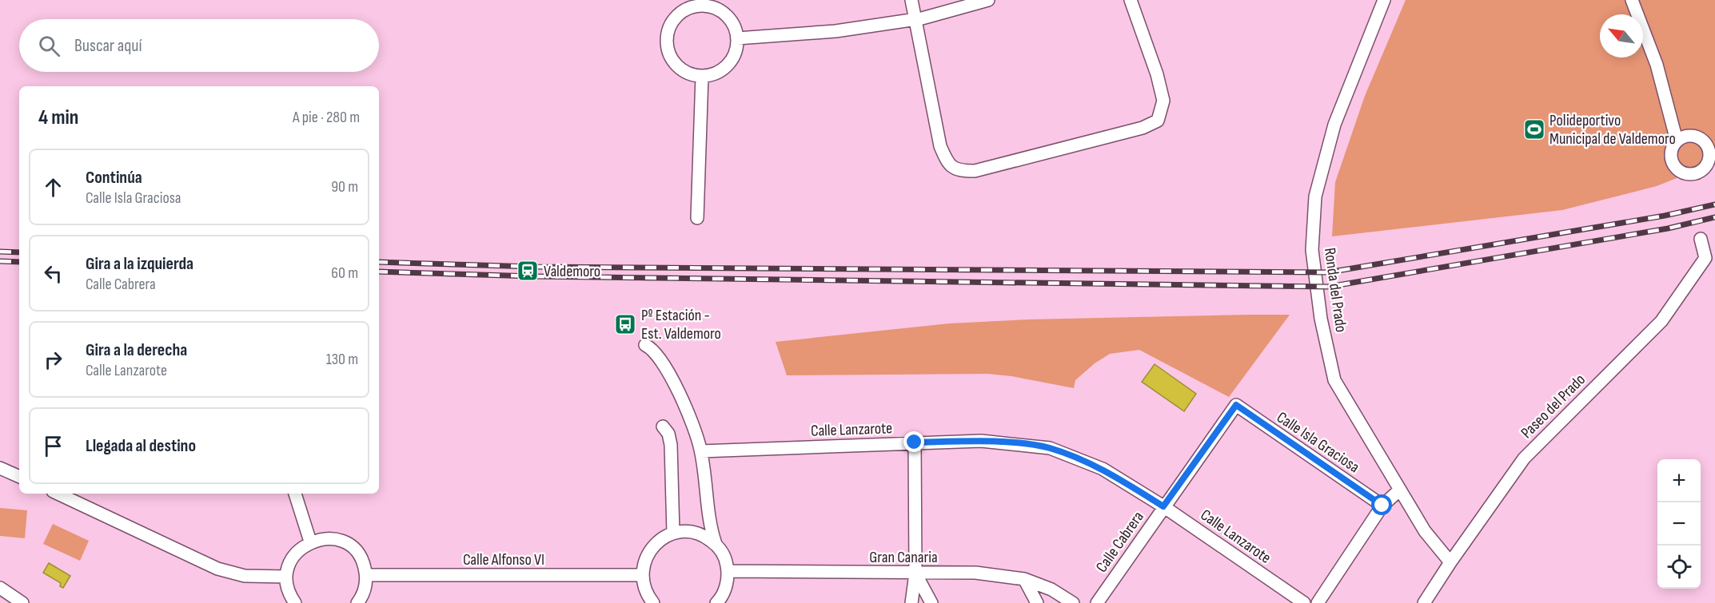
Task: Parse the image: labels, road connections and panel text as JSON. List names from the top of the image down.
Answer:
{
  "streets": {
    "street": [
      "Ronda del Prado",
      "Paseo del Prado",
      "Calle Lanzarote",
      "Calle Isla Graciosa",
      "Calle Cabrera",
      "Gran Canaria",
      "Calle Alfonso VI"
    ]
  },
  "crossings": [
    ["Ronda del Prado", "Paseo del Prado"],
    ["Calle Lanzarote", "Calle Cabrera"],
    ["Calle Isla Graciosa", "Calle Cabrera"]
  ],
  "places": {
    "sports": ["Polideportivo Municipal de Valdemoro"],
    "station": ["Valdemoro"],
    "bus stop": ["Pº Estación - Est. Valdemoro"]
  },
  "north": "top left",
  "page": {
    "search": "Buscar aquí",
    "heading": ["4 min", "A pie · 280 m"],
    "list": [
      ["Continúa", "Calle Isla Graciosa", "90 m"],
      ["Gira a la izquierda", "Calle Cabrera", "60 m"],
      ["Gira a la derecha", "Calle Lanzarote", "130 m"],
      "Llegada al destino"
    ],
    "map_buttons": ["+", "−"]
  }
}
